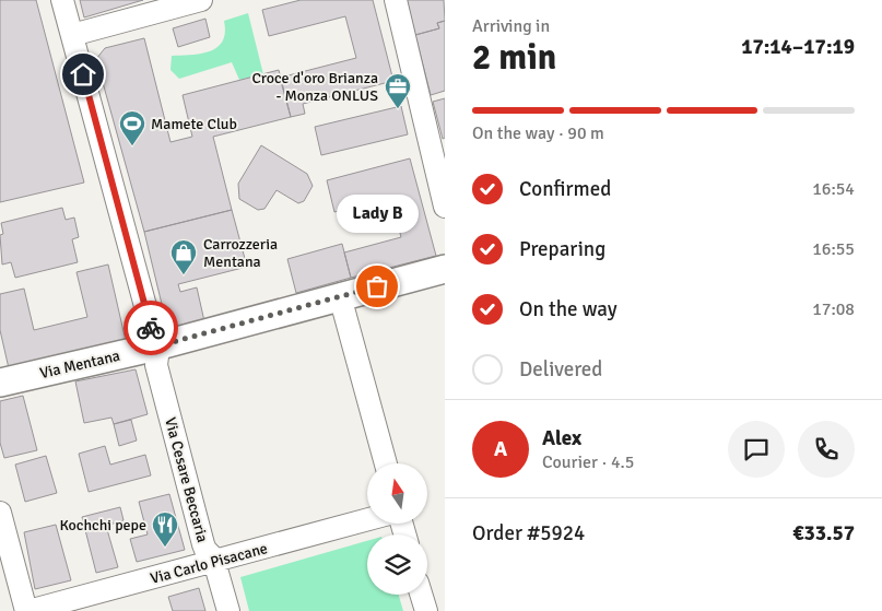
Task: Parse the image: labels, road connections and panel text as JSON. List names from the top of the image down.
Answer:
{
  "streets": {
    "street": ["Via Mentana", "Via Cesare Beccaria", "Via Carlo Pisacane"]
  },
  "crossings": [
    ["Via Mentana", "Via Cesare Beccaria"],
    ["Via Cesare Beccaria", "Via Carlo Pisacane"]
  ],
  "places": {
    "office": ["Croce d'oro Brianza - Monza ONLUS"],
    "sports": ["Mamete Club"],
    "shop": ["Carrozzeria Mentana"],
    "other": ["Lady B"],
    "restaurant": ["Kochchi pepe"]
  },
  "north": "top",
  "page": {
    "heading": ["2 min", "Arriving in", "17:14–17:19"],
    "panel": [
      "Alex",
      "Courier · 4.5",
      "Order #5924",
      "€33.57"
    ],
    "bar": "On the way · 90 m",
    "list": [
      ["Confirmed", "16:54"],
      ["Preparing", "16:55"],
      ["On the way", "17:08"],
      "Delivered"
    ],
    "bubble": "Lady B",
    "round": "A"
  }
}
